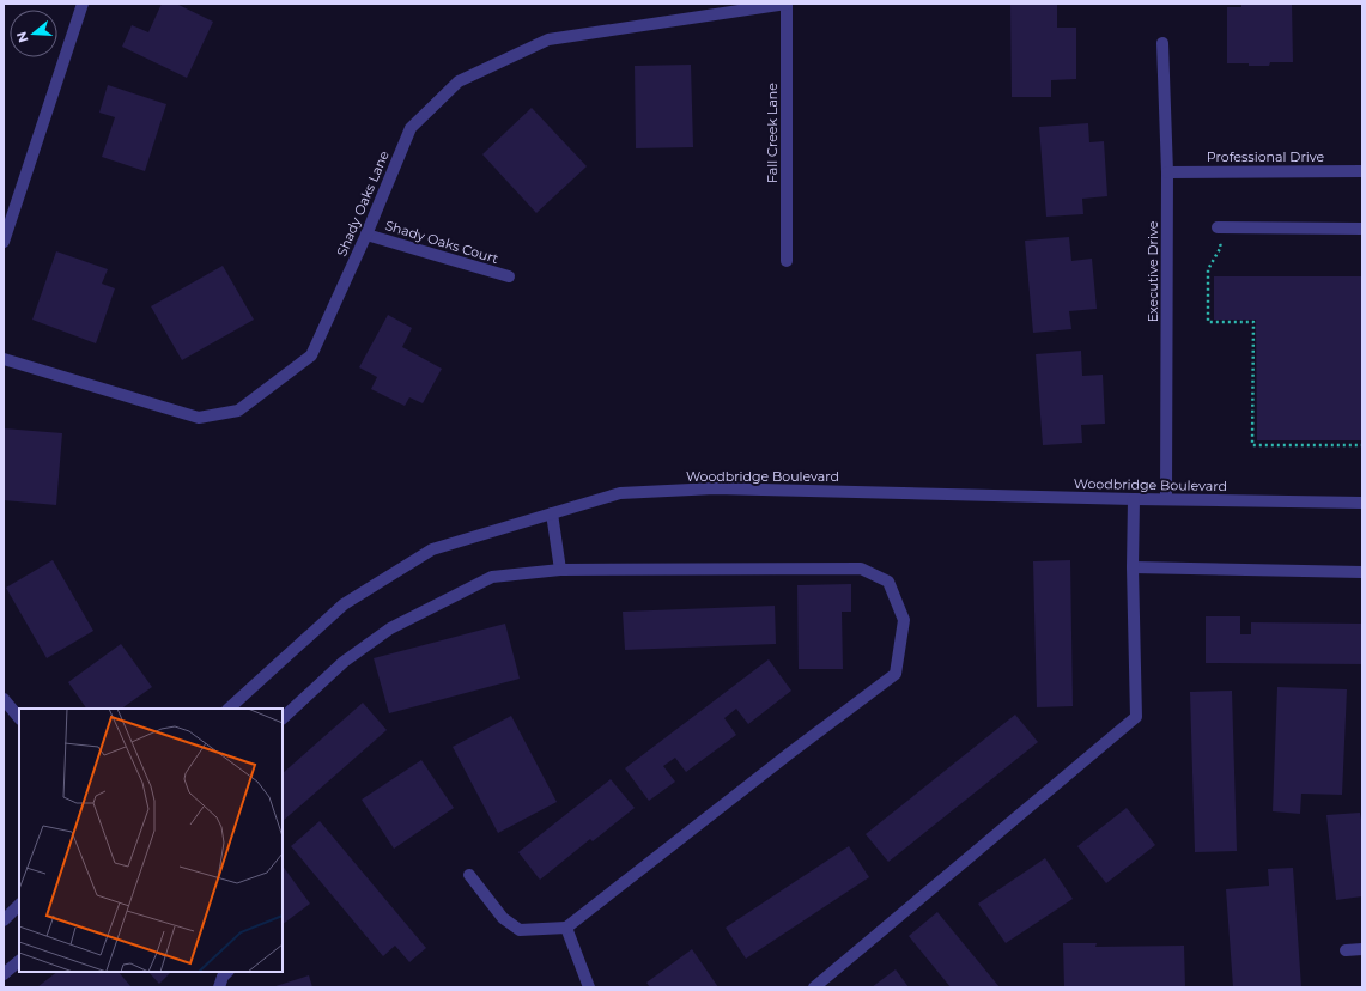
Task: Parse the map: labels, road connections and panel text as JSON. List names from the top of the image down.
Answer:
{
  "streets": {
    "street": [
      "Fall Creek Lane",
      "Professional Drive",
      "Shady Oaks Lane",
      "Shady Oaks Court",
      "Executive Drive",
      "Woodbridge Boulevard"
    ]
  },
  "crossings": [
    ["Fall Creek Lane", "Shady Oaks Lane"],
    ["Professional Drive", "Executive Drive"],
    ["Shady Oaks Lane", "Shady Oaks Court"],
    ["Executive Drive", "Woodbridge Boulevard"]
  ],
  "north": "left"
}
